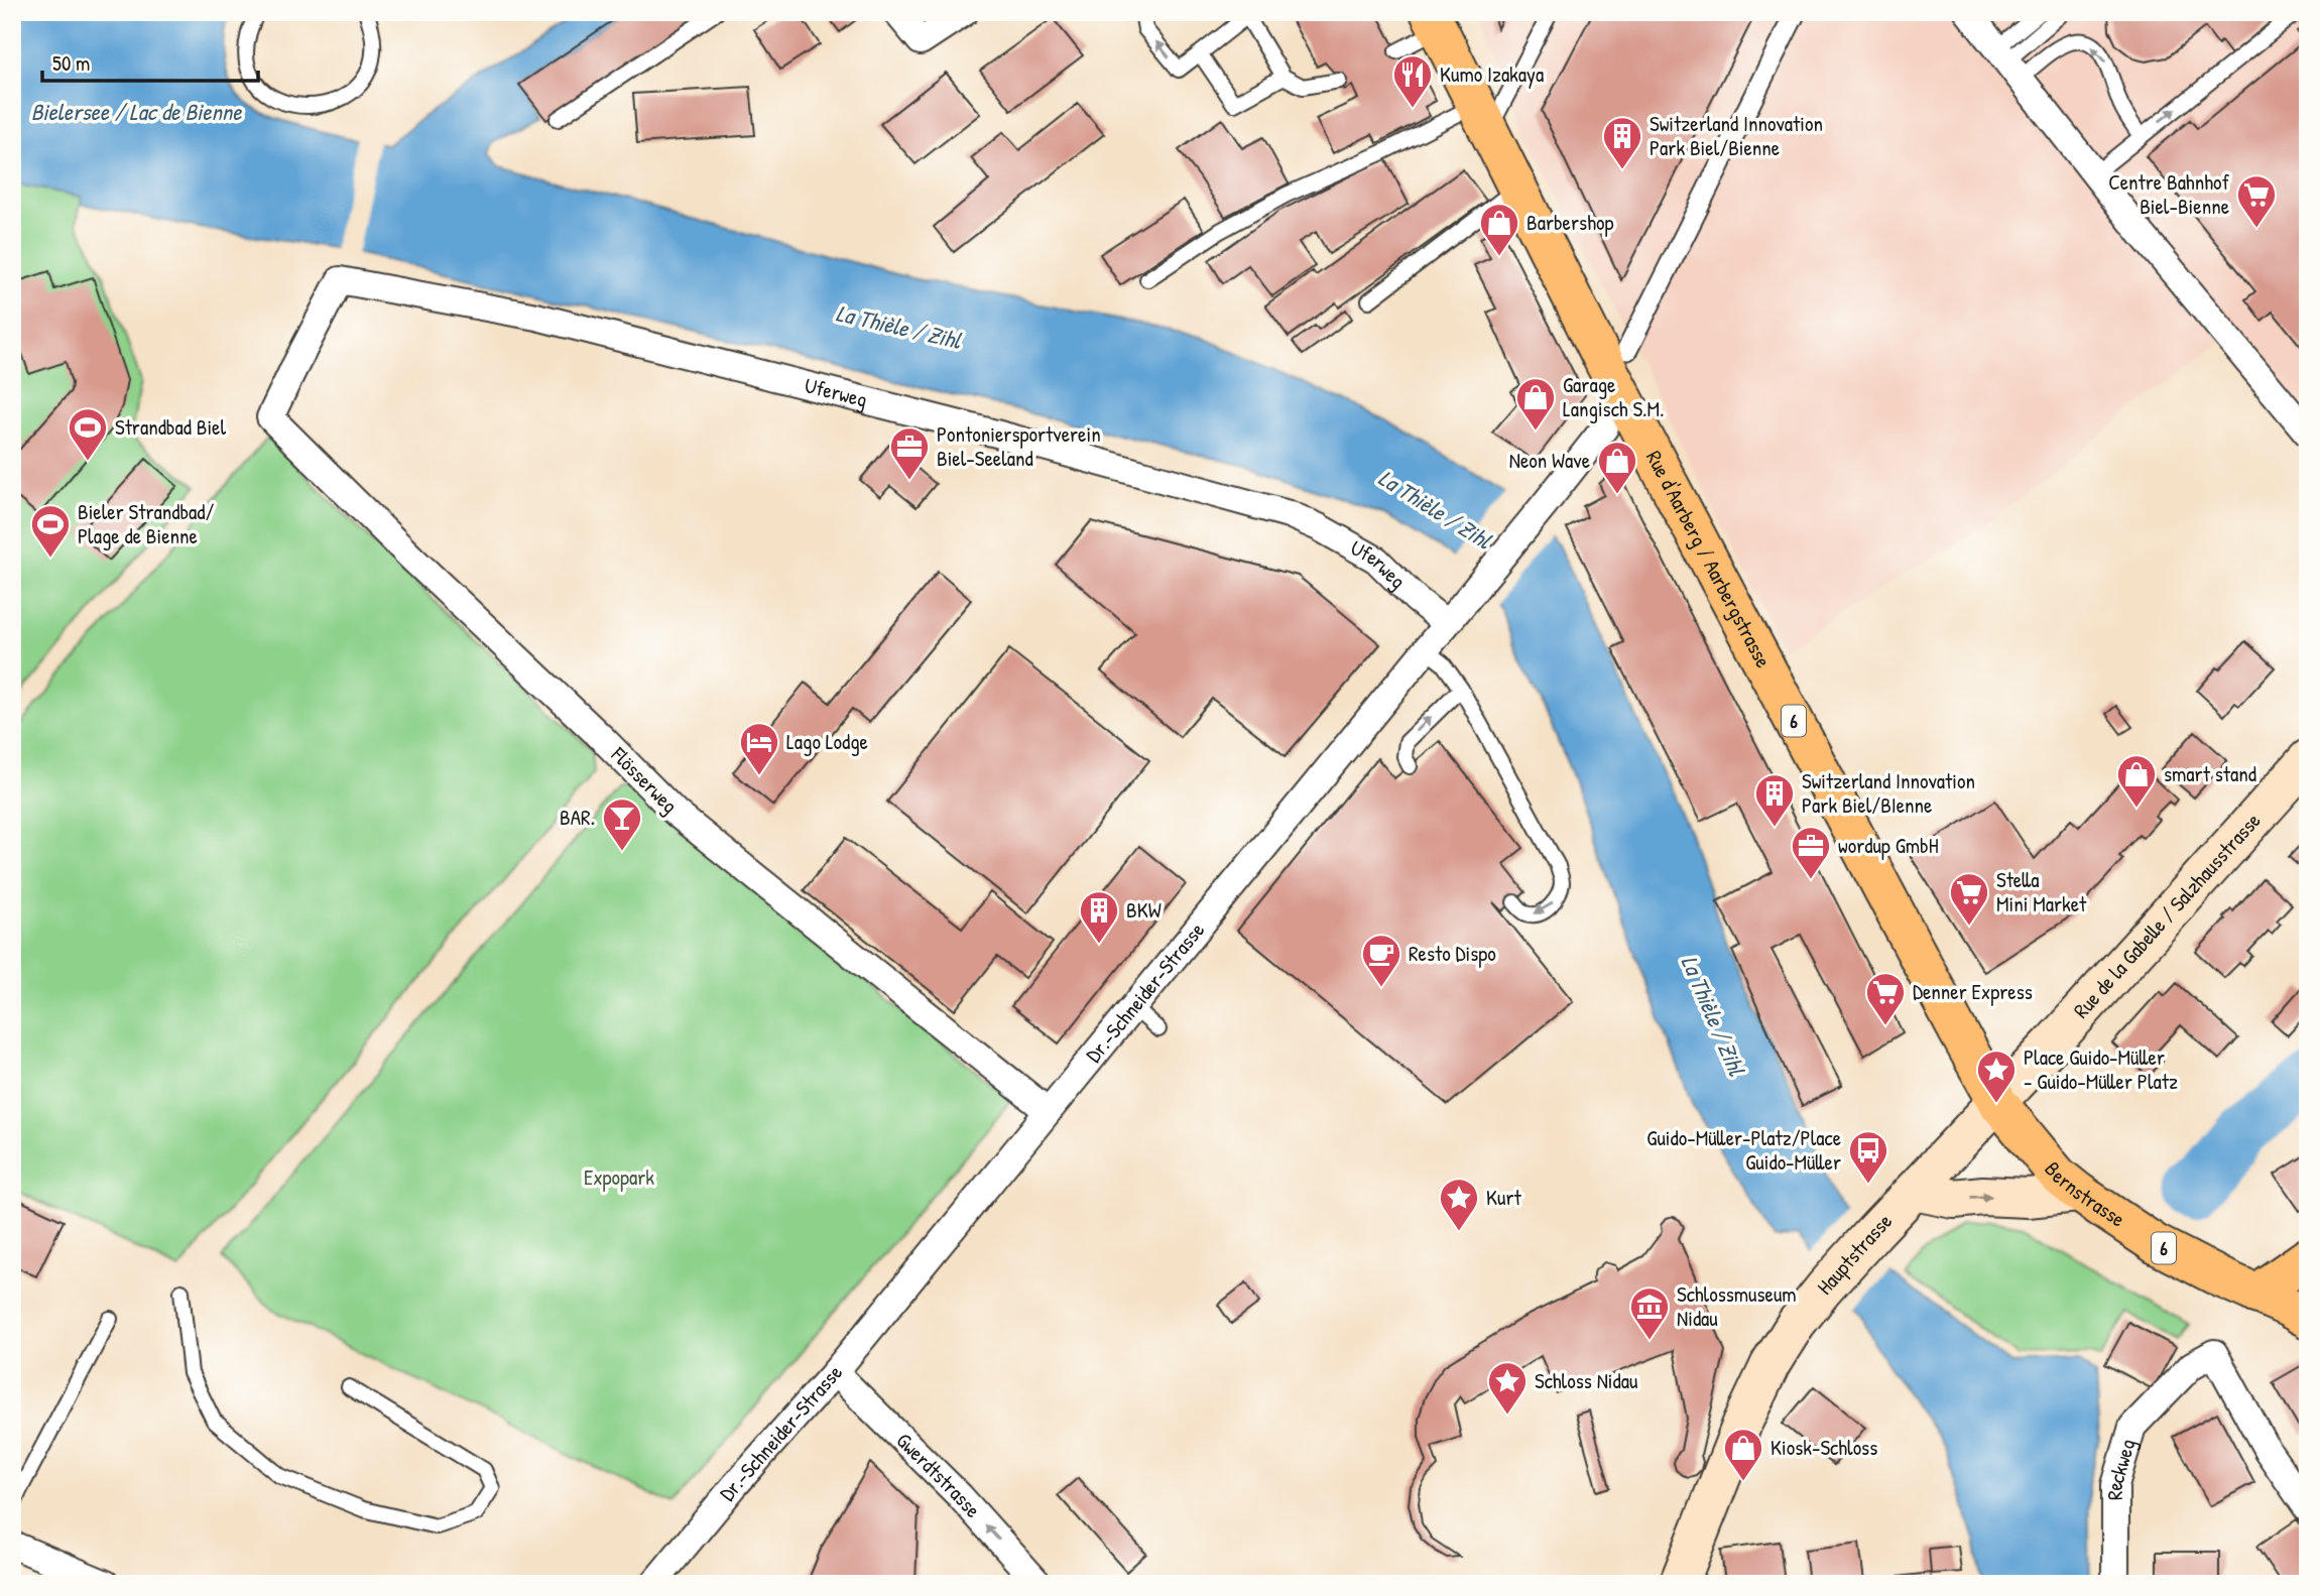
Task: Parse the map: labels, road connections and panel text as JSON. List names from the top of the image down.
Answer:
{
  "streets": {
    "main road": [
      "Rue d'Aarberg / Aarbergstrasse",
      "6",
      "Rue de la Gabelle / Salzhausstrasse",
      "Bernstrasse",
      "Hauptstrasse"
    ],
    "street": [
      "Uferweg",
      "Flösserweg",
      "Dr.-Schneider-Strasse",
      "Reckweg",
      "Gwerdtstrasse"
    ]
  },
  "crossings": [
    ["Uferweg", "Flösserweg"],
    ["Uferweg", "Dr.-Schneider-Strasse"],
    ["Rue d'Aarberg / Aarbergstrasse", "Rue de la Gabelle / Salzhausstrasse"],
    ["Rue d'Aarberg / Aarbergstrasse", "Dr.-Schneider-Strasse"],
    ["Rue d'Aarberg / Aarbergstrasse", "Bernstrasse"],
    ["Rue d'Aarberg / Aarbergstrasse", "Hauptstrasse"],
    ["Flösserweg", "Dr.-Schneider-Strasse"],
    ["Rue de la Gabelle / Salzhausstrasse", "Bernstrasse"],
    ["Rue de la Gabelle / Salzhausstrasse", "Hauptstrasse"],
    ["Dr.-Schneider-Strasse", "Gwerdtstrasse"],
    ["Bernstrasse", "Hauptstrasse"]
  ],
  "one_way": ["Gwerdtstrasse"],
  "water": ["Bielersee / Lac de Bienne", "La Thièle / Zihl"],
  "parks": ["Expopark"],
  "places": {
    "restaurant": ["Kumo Izakaya"],
    "building": ["Switzerland Innovation Park Biel/Bienne", "Switzerland Innovation Park Biel/BIenne", "BKW"],
    "supermarket": ["Centre Bahnhof Biel-Bienne", "Stella Mini Market", "Denner Express"],
    "shop": [
      "Barbershop",
      "Garage Langisch S.M.",
      "Neon Wave",
      "smart stand",
      "Kiosk-Schloss"
    ],
    "sports": ["Strandbad Biel", "Bieler Strandbad/ Plage de Bienne"],
    "office": ["Pontoniersportverein Biel-Seeland", "wordup GmbH"],
    "hotel": ["Lago Lodge"],
    "bar": ["BAR."],
    "cafe": ["Resto Dispo"],
    "place": ["Place Guido-Müller - Guido-Müller Platz", "Kurt", "Schloss Nidau"],
    "bus stop": ["Guido-Müller-Platz/Place Guido-Müller"],
    "museum": ["Schlossmuseum Nidau"]
  },
  "scale_bar": "50 m"
}
